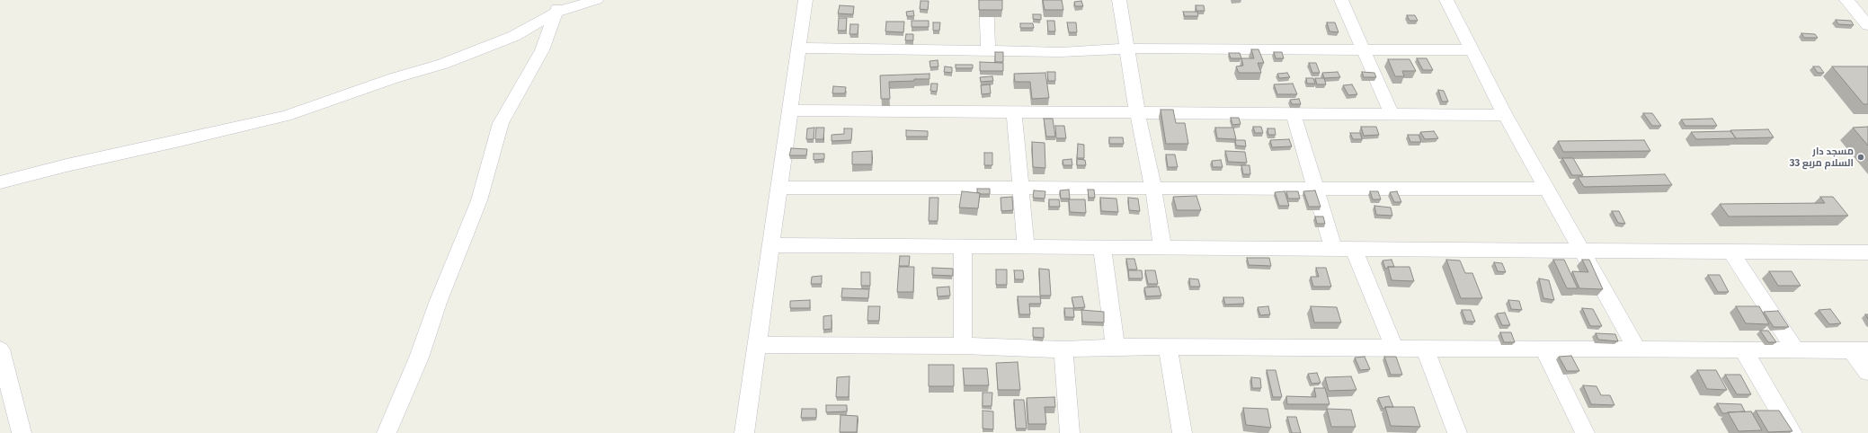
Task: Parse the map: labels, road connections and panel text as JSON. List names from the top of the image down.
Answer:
{
  "places": ["مسجد دار السلام مربع 33"]
}
